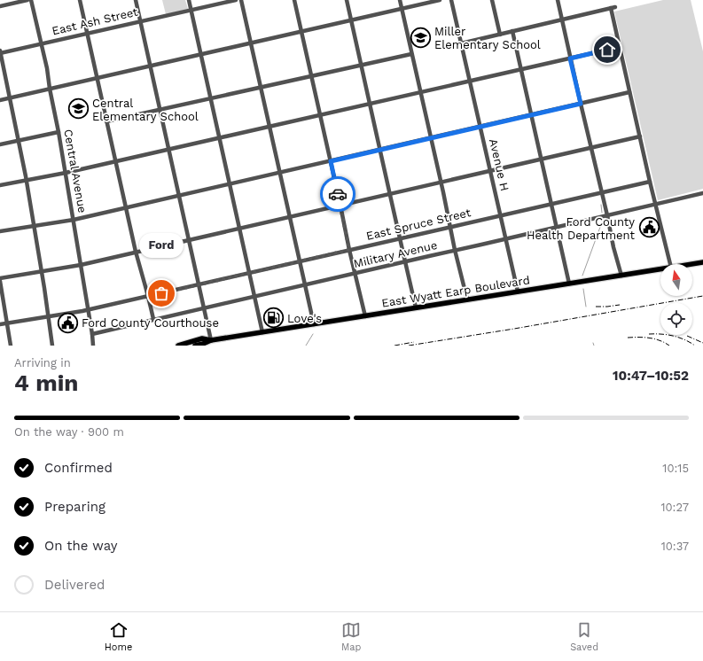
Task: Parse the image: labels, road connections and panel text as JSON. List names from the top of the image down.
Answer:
{
  "streets": {
    "main road": ["East Wyatt Earp Boulevard"],
    "street": [
      "East Ash Street",
      "Avenue H",
      "Central Avenue",
      "East Spruce Street",
      "Military Avenue"
    ]
  },
  "crossings": [
    ["East Ash Street", "Central Avenue"],
    ["Avenue H", "East Spruce Street"],
    ["Avenue H", "Military Avenue"],
    ["Avenue H", "East Wyatt Earp Boulevard"],
    ["Central Avenue", "East Spruce Street"],
    ["Central Avenue", "Military Avenue"]
  ],
  "places": {
    "school or university": ["Miller Elementary School", "Central Elementary School"],
    "public building": ["Ford County Health Department", "Ford County Courthouse"],
    "other": ["Ford"],
    "fuel station": ["Love's"]
  },
  "north": "top",
  "page": {
    "bubble": "Ford",
    "heading": ["4 min", "Arriving in", "10:47–10:52"],
    "bar": "On the way · 900 m",
    "list": [
      ["Confirmed", "10:15"],
      ["Preparing", "10:27"],
      ["On the way", "10:37"],
      "Delivered"
    ],
    "tabs": ["Home", "Map", "Saved"]
  }
}
